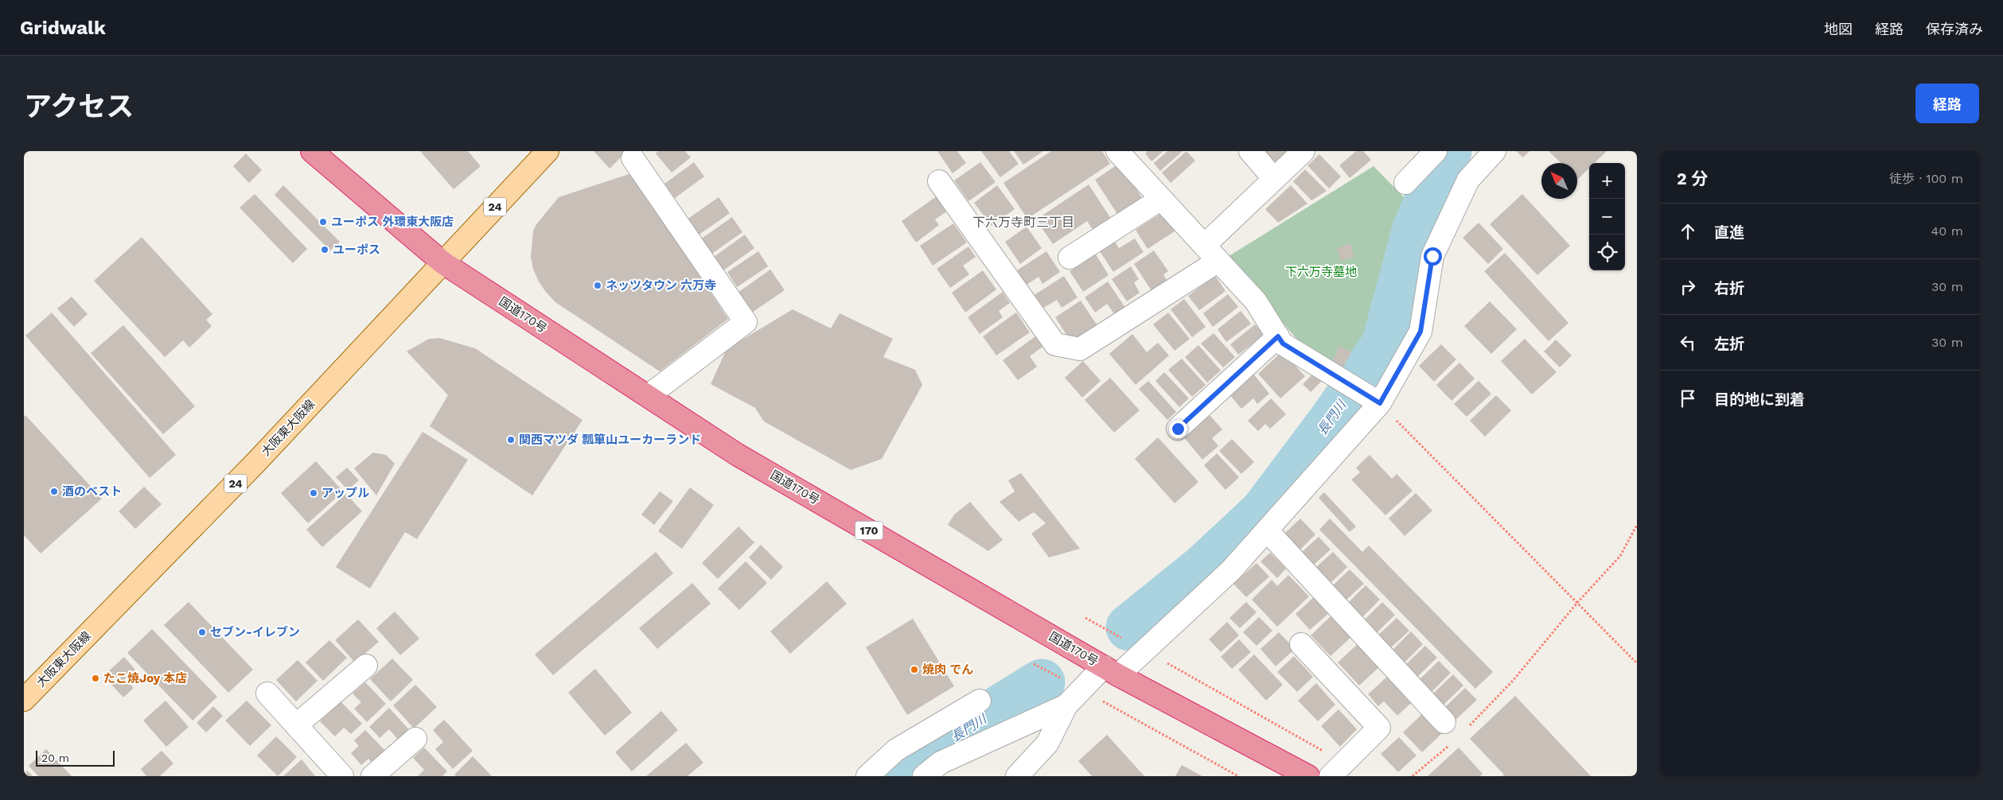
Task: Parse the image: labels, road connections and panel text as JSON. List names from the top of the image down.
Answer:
{
  "streets": {
    "highway": ["国道170号", "170"],
    "main road": ["24", "大阪東大阪線"]
  },
  "crossings": [
    ["国道170号", "大阪東大阪線"]
  ],
  "districts": ["下六万寺町三丁目"],
  "water": ["長門川"],
  "parks": ["下六万寺墓地"],
  "places": [
    "ユーポス 外環東大阪店",
    "ユーポス",
    "ネッツタウン 六万寺",
    "関西マツダ 瓢箪山ユーカーランド",
    "酒のベスト",
    "アップル",
    "セブン-イレブン",
    "焼肉 でん",
    "たこ焼Joy 本店"
  ],
  "scale_bar": "20 m",
  "north": "top left",
  "page": {
    "header": "Gridwalk",
    "nav": ["地図", "経路", "保存済み"],
    "title": "アクセス",
    "buttons": "経路",
    "heading": ["2 分", "徒歩 · 100 m"],
    "map_buttons": ["+", "−"],
    "list": [
      ["直進", "40 m"],
      ["右折", "30 m"],
      ["左折", "30 m"],
      "目的地に到着"
    ],
    "scale": "20 m"
  }
}
